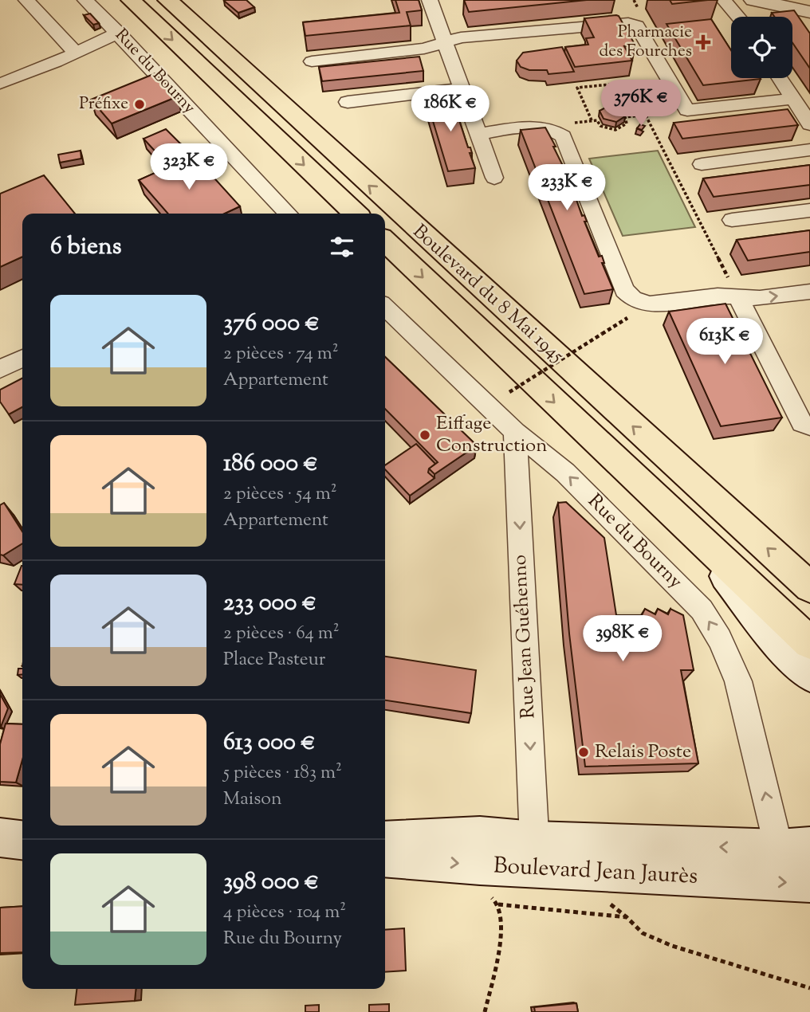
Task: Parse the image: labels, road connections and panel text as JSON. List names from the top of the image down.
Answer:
{
  "streets": {
    "main road": ["Boulevard du 8 Mai 1945", "Boulevard Jean Jaurès"],
    "street": ["Rue du Bourny", "Rue Jean Guéhenno"]
  },
  "crossings": [
    ["Rue du Bourny", "Rue Jean Guéhenno"],
    ["Rue du Bourny", "Boulevard Jean Jaurès"],
    ["Rue Jean Guéhenno", "Boulevard Jean Jaurès"]
  ],
  "one_way": ["Rue du Bourny", "Rue Jean Guéhenno"],
  "places": {
    "health": ["Pharmacie des Fourches"],
    "other": ["Préfixe", "Eiffage Construction", "Relais Poste"]
  },
  "page": {
    "price": [
      "376K €",
      "186K €",
      "323K €",
      "233K €",
      "613K €",
      "398K €"
    ],
    "heading": "6 biens",
    "list": [
      {
        "name": "376 000 €",
        "note": "2 pièces · 74 m² · Appartement"
      },
      {
        "name": "186 000 €",
        "note": "2 pièces · 54 m² · Appartement"
      },
      {
        "name": "233 000 €",
        "note": "2 pièces · 64 m² · Place Pasteur"
      },
      {
        "name": "613 000 €",
        "note": "5 pièces · 183 m² · Maison"
      },
      {
        "name": "398 000 €",
        "note": "4 pièces · 104 m² · Rue du Bourny"
      }
    ]
  }
}
